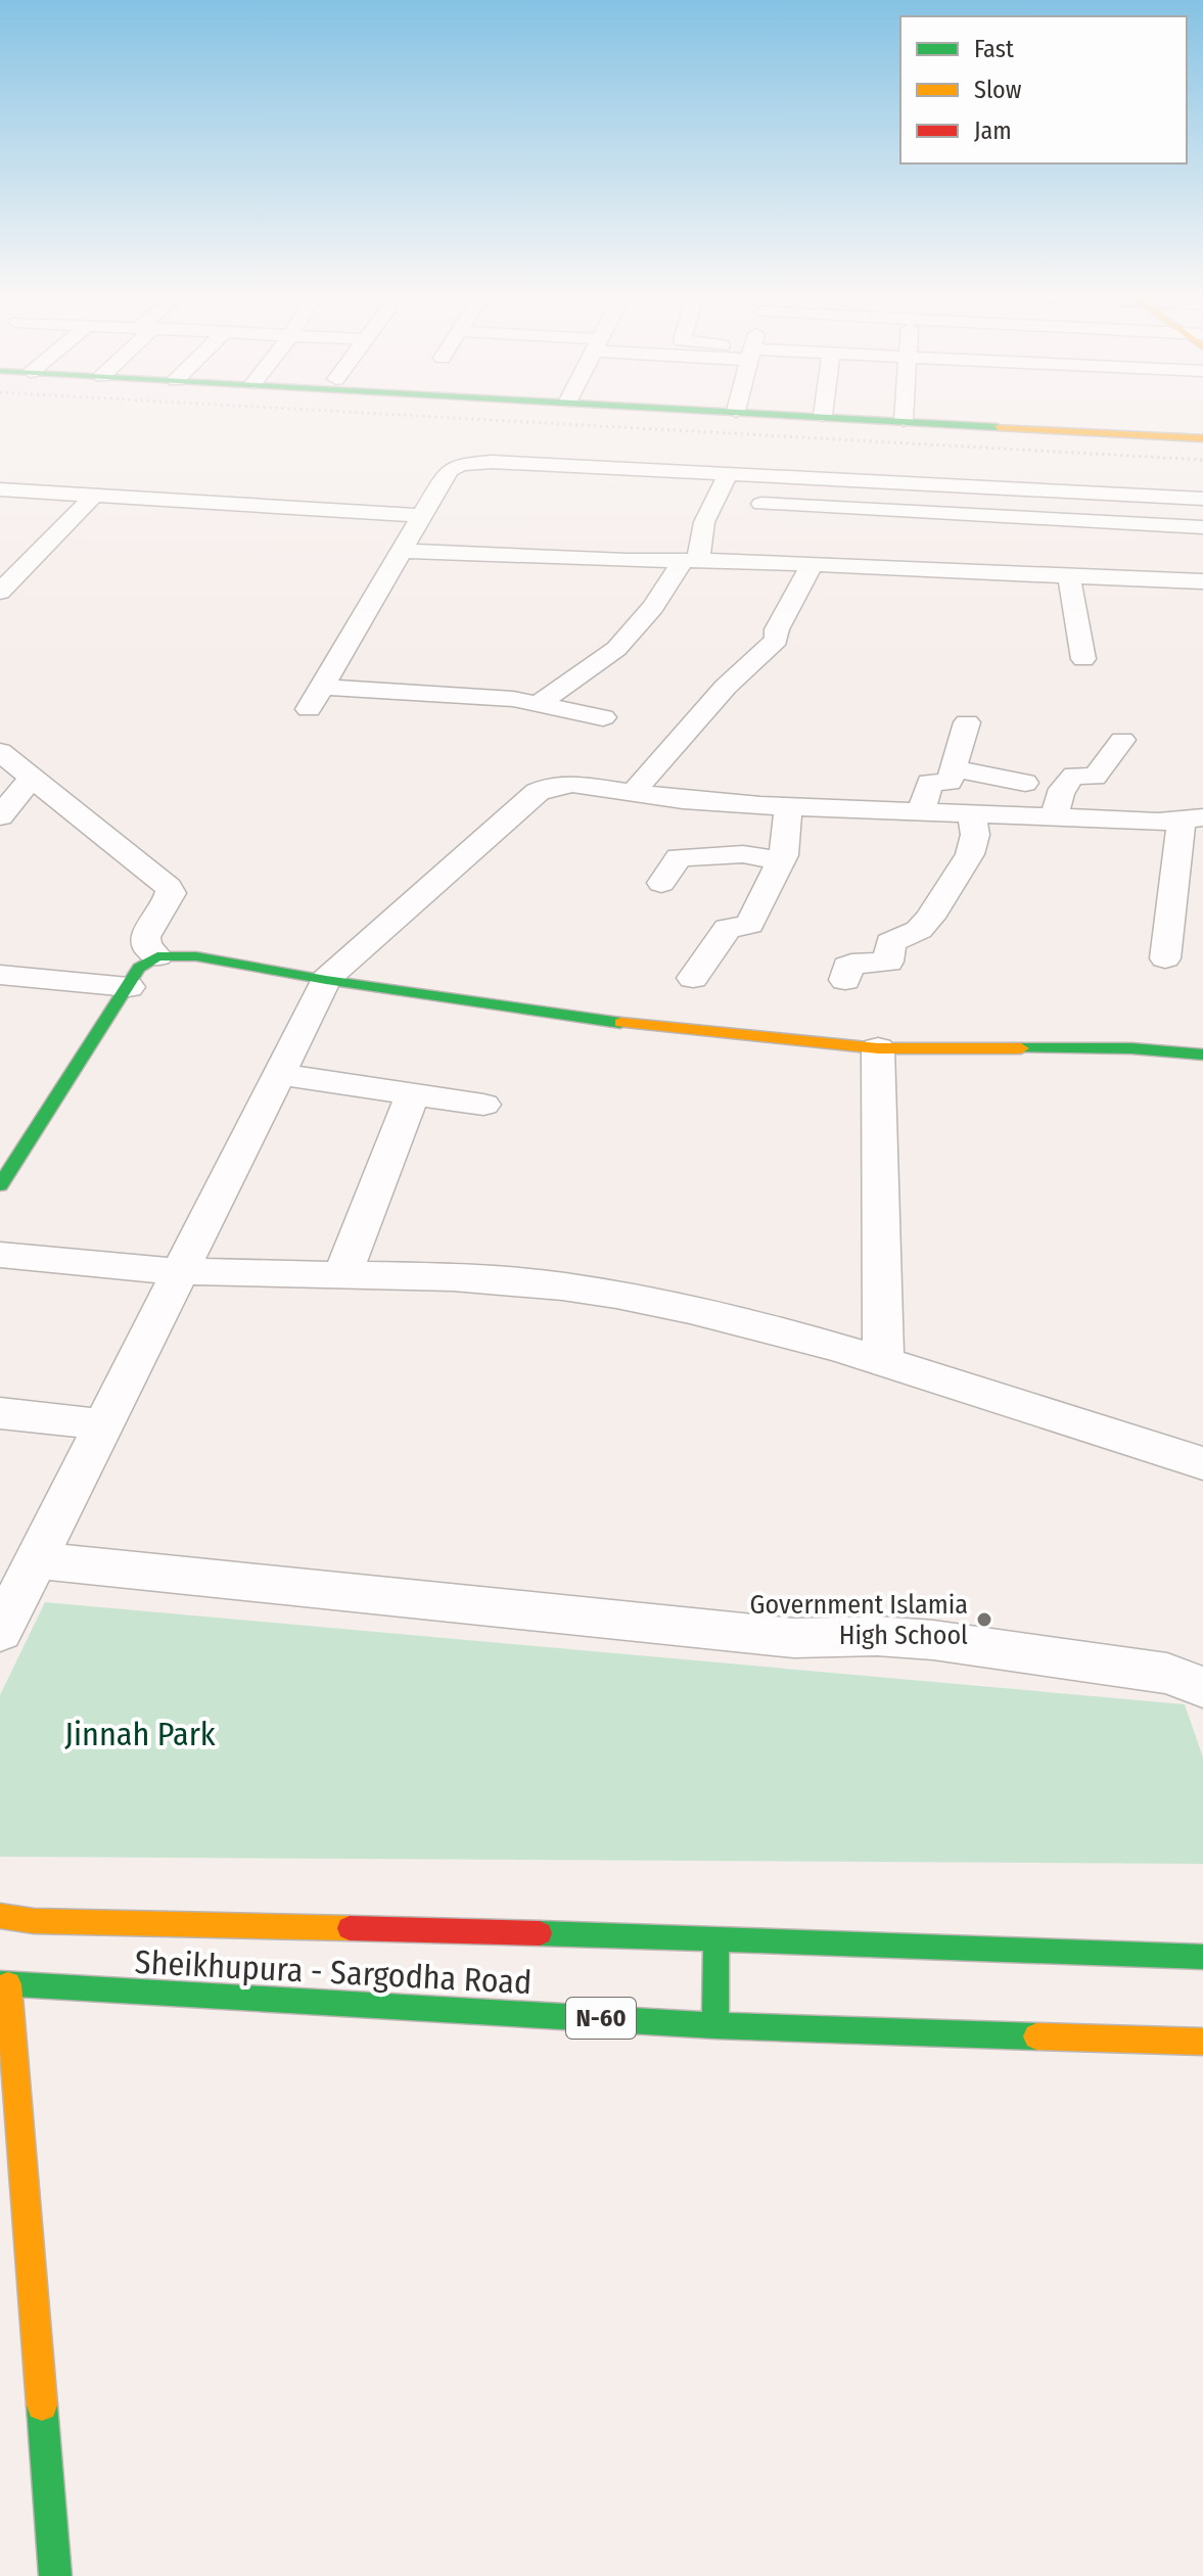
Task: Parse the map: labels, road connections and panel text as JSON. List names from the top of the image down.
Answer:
{
  "streets": {
    "main road": ["Sheikhupura - Sargodha Road", "N-60"]
  },
  "parks": ["Jinnah Park"],
  "places": ["Government Islamia High School"],
  "legend": ["Fast", "Slow", "Jam"]
}
